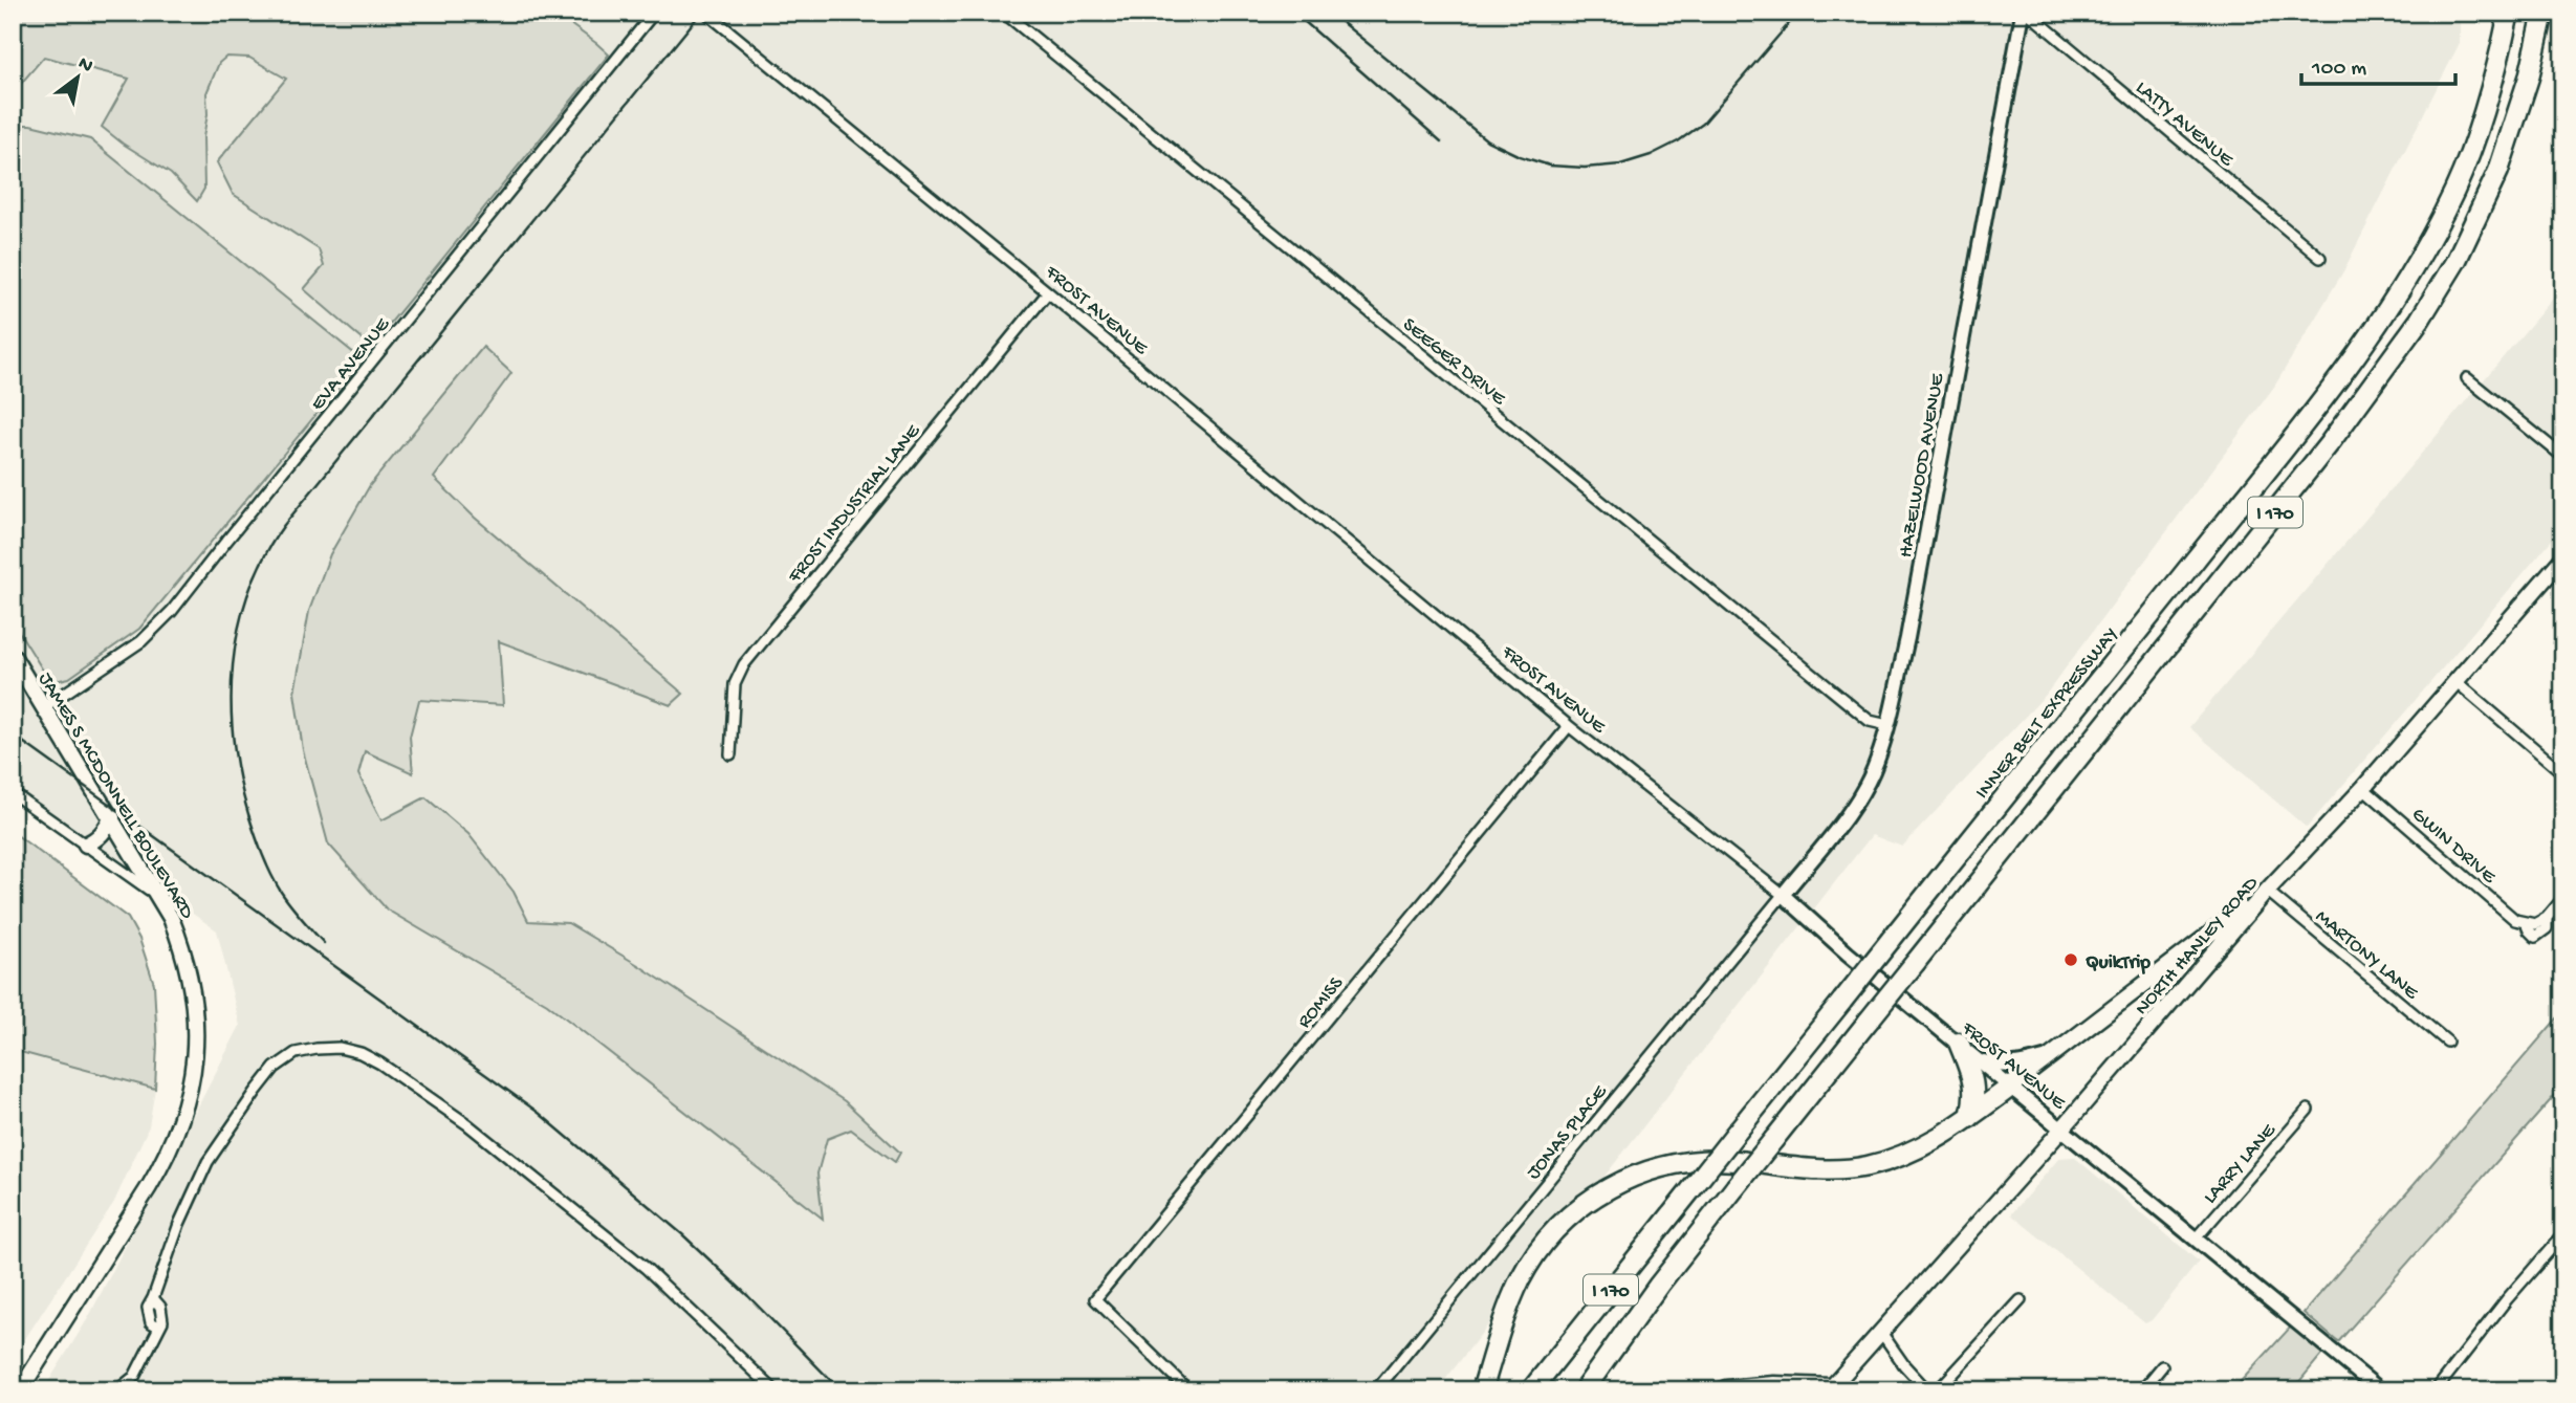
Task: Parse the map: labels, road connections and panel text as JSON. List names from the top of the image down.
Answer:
{
  "streets": {
    "highway": ["I 170", "INNER BELT EXPRESSWAY"],
    "main road": ["JAMES S MCDONNELL BOULEVARD", "NORTH HANLEY ROAD"],
    "street": [
      "LATTY AVENUE",
      "FROST AVENUE",
      "SEEGER DRIVE",
      "EVA AVENUE",
      "HAZELWOOD AVENUE",
      "FROST INDUSTRIAL LANE",
      "GWIN DRIVE",
      "MARTONY LANE",
      "ROMISS",
      "JONAS PLACE",
      "LARRY LANE"
    ]
  },
  "crossings": [
    ["LATTY AVENUE", "HAZELWOOD AVENUE"],
    ["FROST AVENUE", "HAZELWOOD AVENUE"],
    ["FROST AVENUE", "FROST INDUSTRIAL LANE"],
    ["FROST AVENUE", "NORTH HANLEY ROAD"],
    ["FROST AVENUE", "ROMISS"],
    ["FROST AVENUE", "JONAS PLACE"],
    ["FROST AVENUE", "LARRY LANE"],
    ["SEEGER DRIVE", "HAZELWOOD AVENUE"],
    ["EVA AVENUE", "JAMES S MCDONNELL BOULEVARD"],
    ["HAZELWOOD AVENUE", "JONAS PLACE"],
    ["GWIN DRIVE", "NORTH HANLEY ROAD"],
    ["NORTH HANLEY ROAD", "MARTONY LANE"]
  ],
  "places": ["QuikTrip"],
  "scale_bar": "100 m",
  "north": "top right"
}
